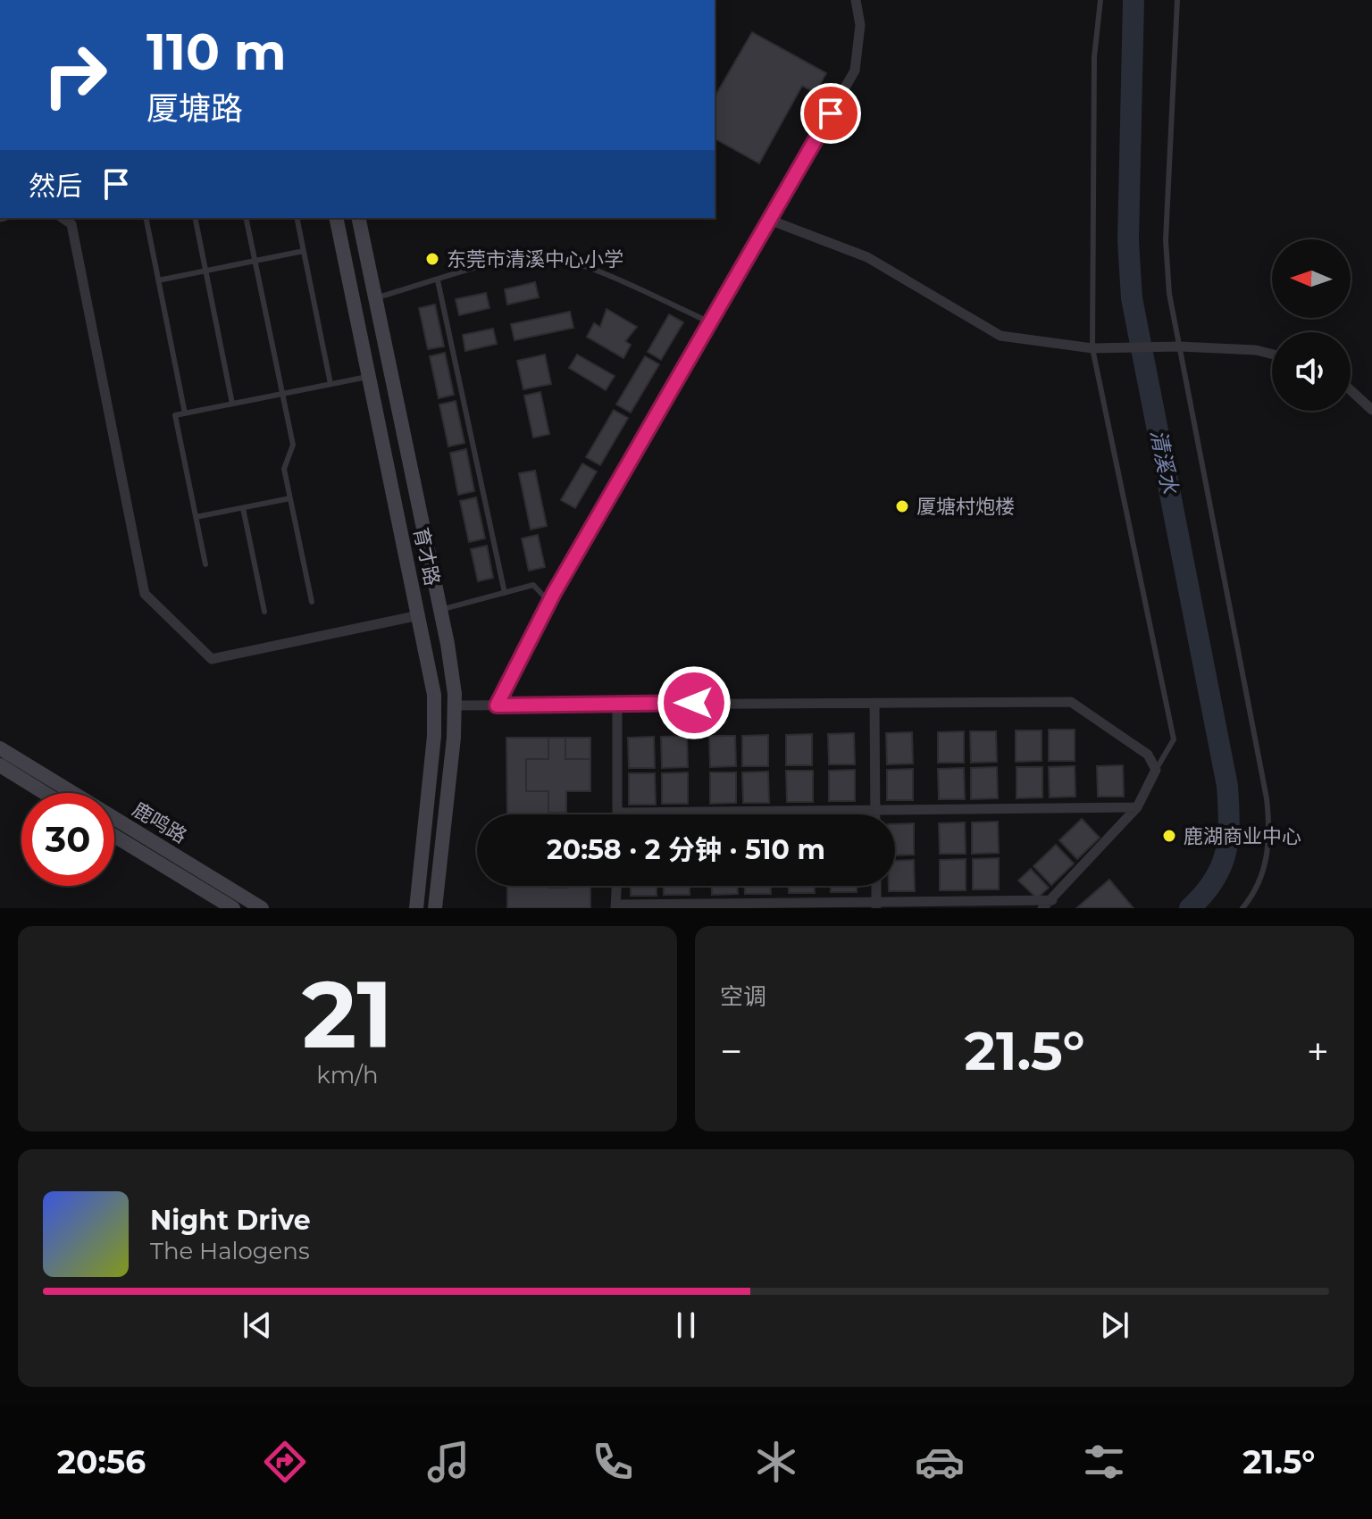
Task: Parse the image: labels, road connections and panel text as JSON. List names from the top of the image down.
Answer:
{
  "streets": {
    "main road": ["育才路", "鹿鸣路"]
  },
  "water": ["清溪水"],
  "places": ["东莞市清溪中心小学", "厦塘村炮楼", "鹿湖商业中心"],
  "north": "left",
  "page": {
    "turn": ["110 m", "厦塘路"],
    "then": "然后",
    "limit": "30",
    "trip": "20:58 · 2 分钟 · 510 m",
    "tile": [
      ["21", "km/h"],
      "空调"
    ],
    "heat": ["−", "21.5°", "+"],
    "song": ["Night Drive", "The Halogens"],
    "tabs": ["20:56", "21.5°"]
  }
}
